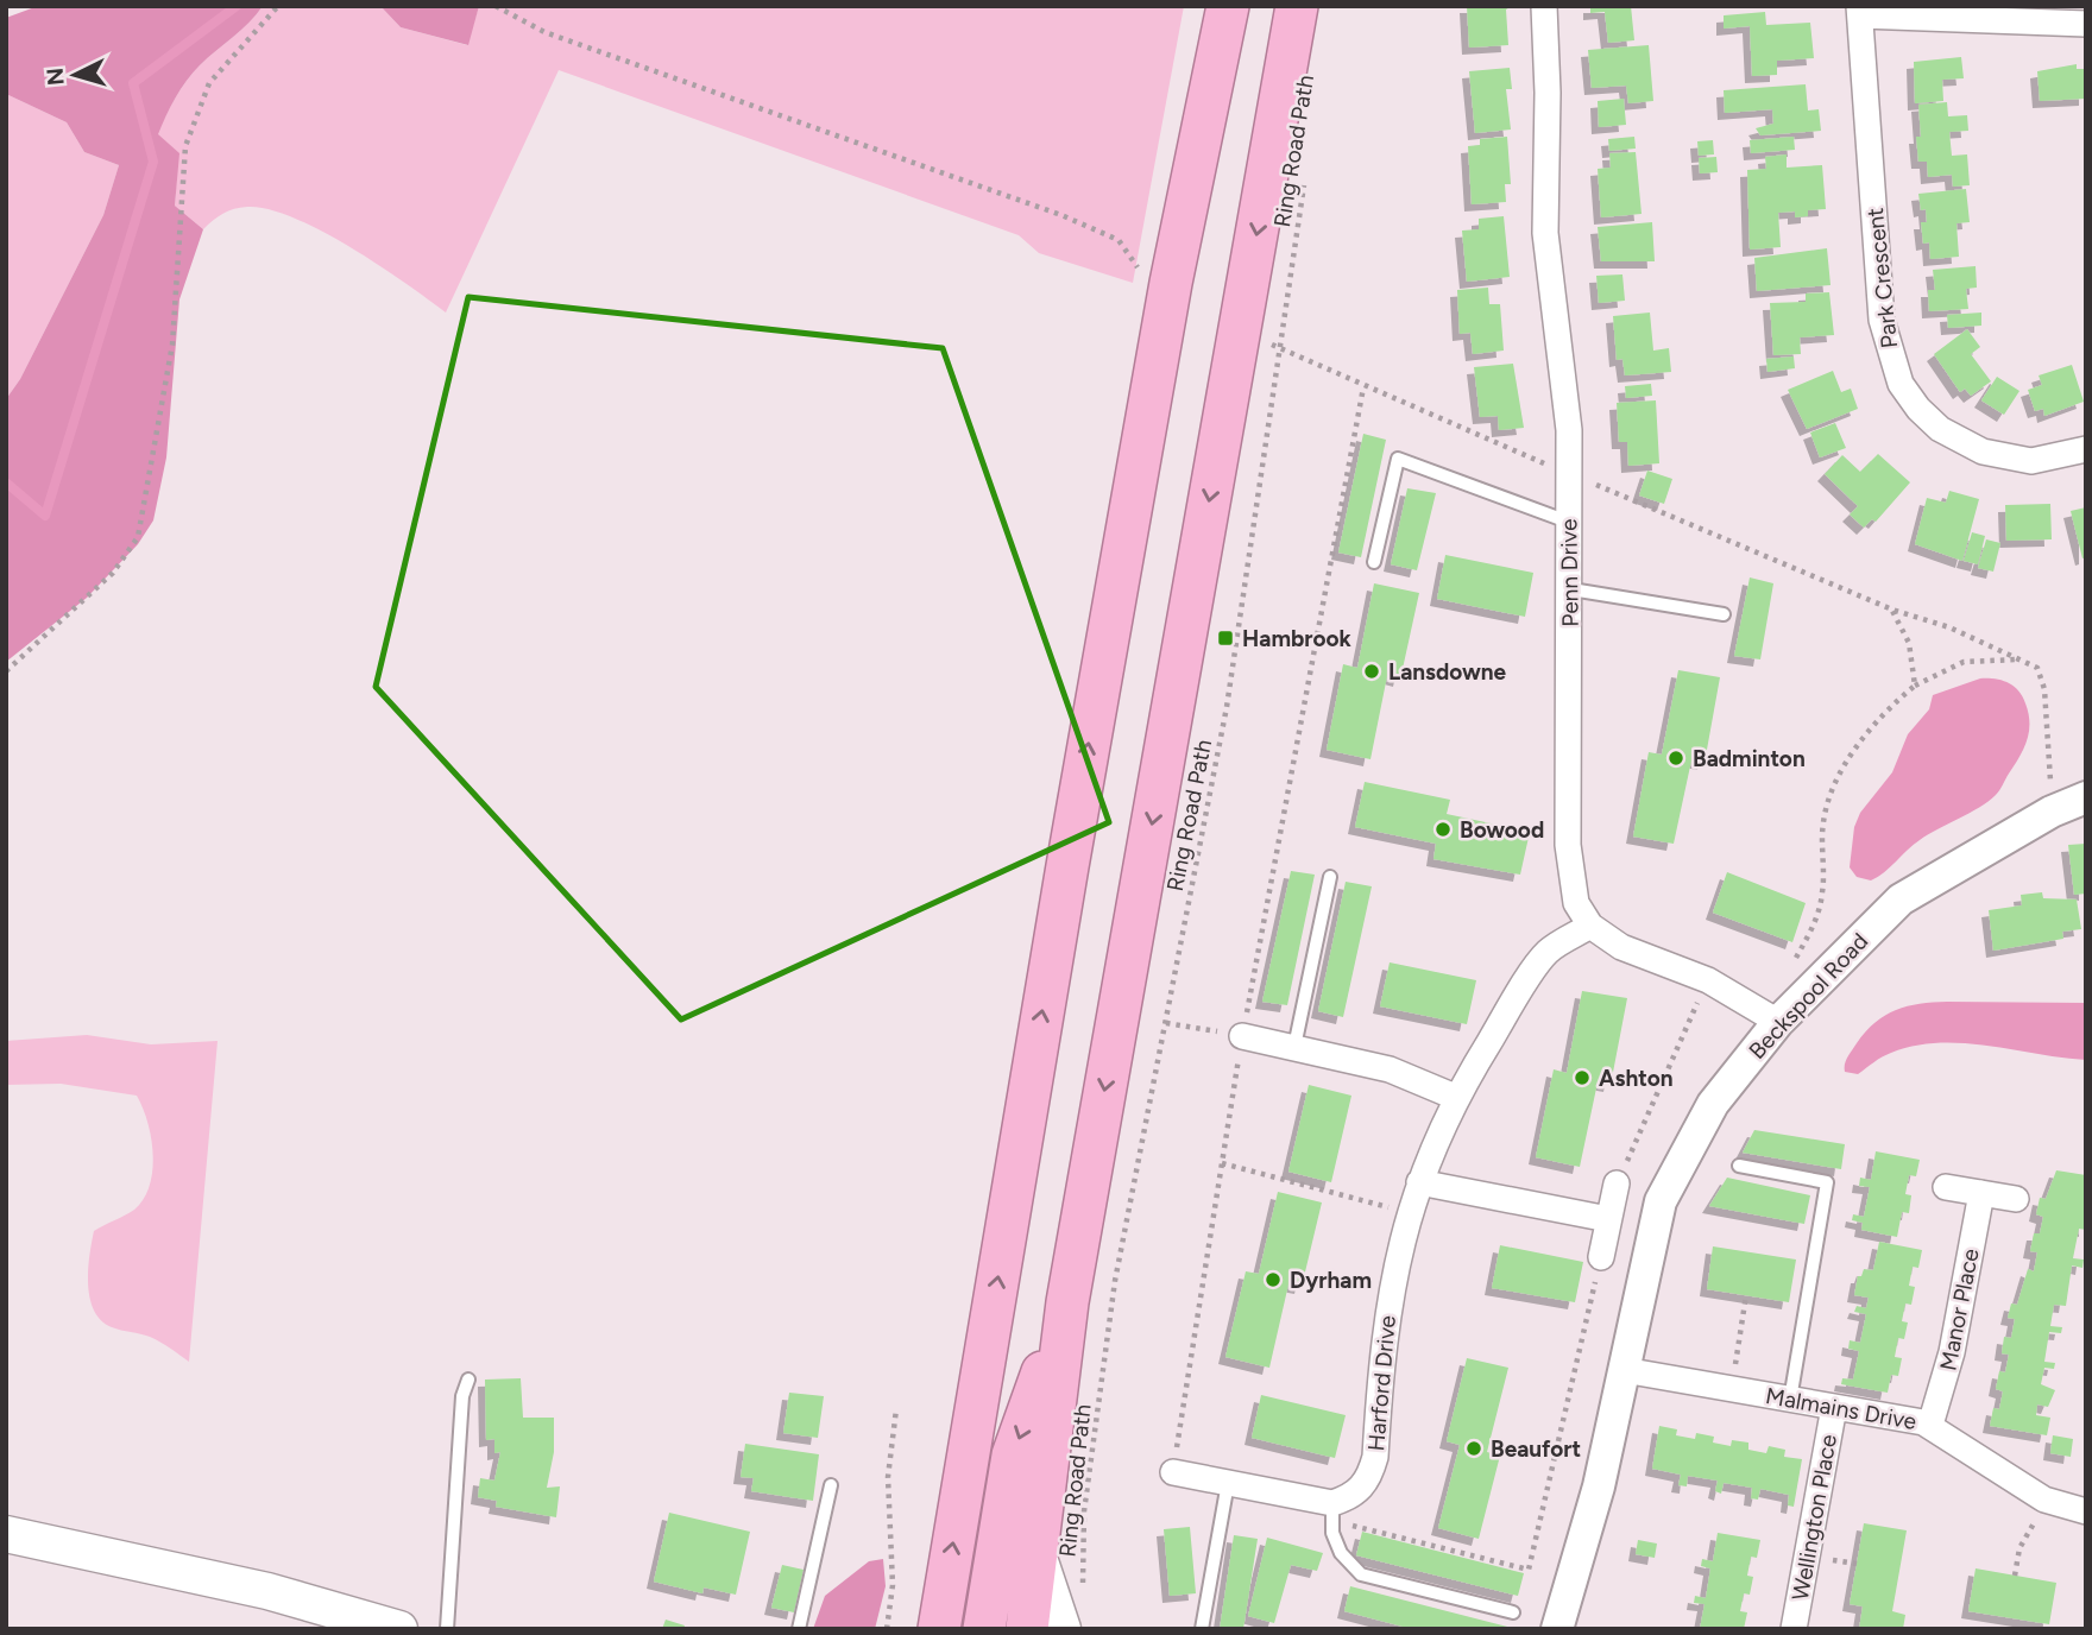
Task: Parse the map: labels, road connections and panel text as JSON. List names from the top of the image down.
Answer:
{
  "streets": {
    "street": [
      "Park Crescent",
      "Penn Drive",
      "Beckspool Road",
      "Manor Place",
      "Harford Drive",
      "Malmains Drive",
      "Wellington Place"
    ],
    "path": ["Ring Road Path"]
  },
  "crossings": [
    ["Penn Drive", "Harford Drive"],
    ["Beckspool Road", "Malmains Drive"],
    ["Manor Place", "Malmains Drive"],
    ["Malmains Drive", "Wellington Place"]
  ],
  "places": {
    "transit": ["Hambrook"],
    "other": [
      "Lansdowne",
      "Badminton",
      "Bowood",
      "Ashton",
      "Dyrham",
      "Beaufort"
    ]
  },
  "north": "left"
}
